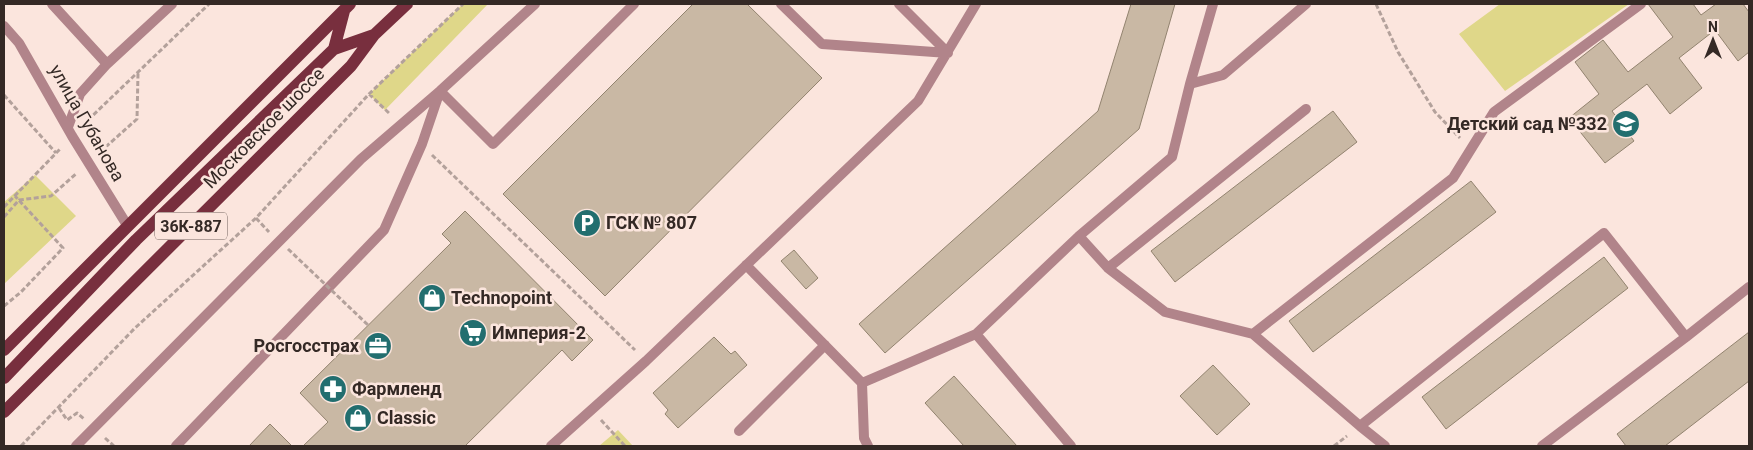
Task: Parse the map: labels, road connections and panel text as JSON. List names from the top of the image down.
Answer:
{
  "streets": {
    "main road": ["улица Губанова", "Московское шоссе", "36К-887"]
  },
  "crossings": [
    ["улица Губанова", "Московское шоссе"]
  ],
  "places": {
    "school or university": ["Детский сад №332"],
    "parking": ["ГСК № 807"],
    "shop": ["Technopoint", "Classic"],
    "supermarket": ["Империя-2"],
    "office": ["Росгосстрах"],
    "pharmacy": ["Фармленд"]
  },
  "north": "top"
}
